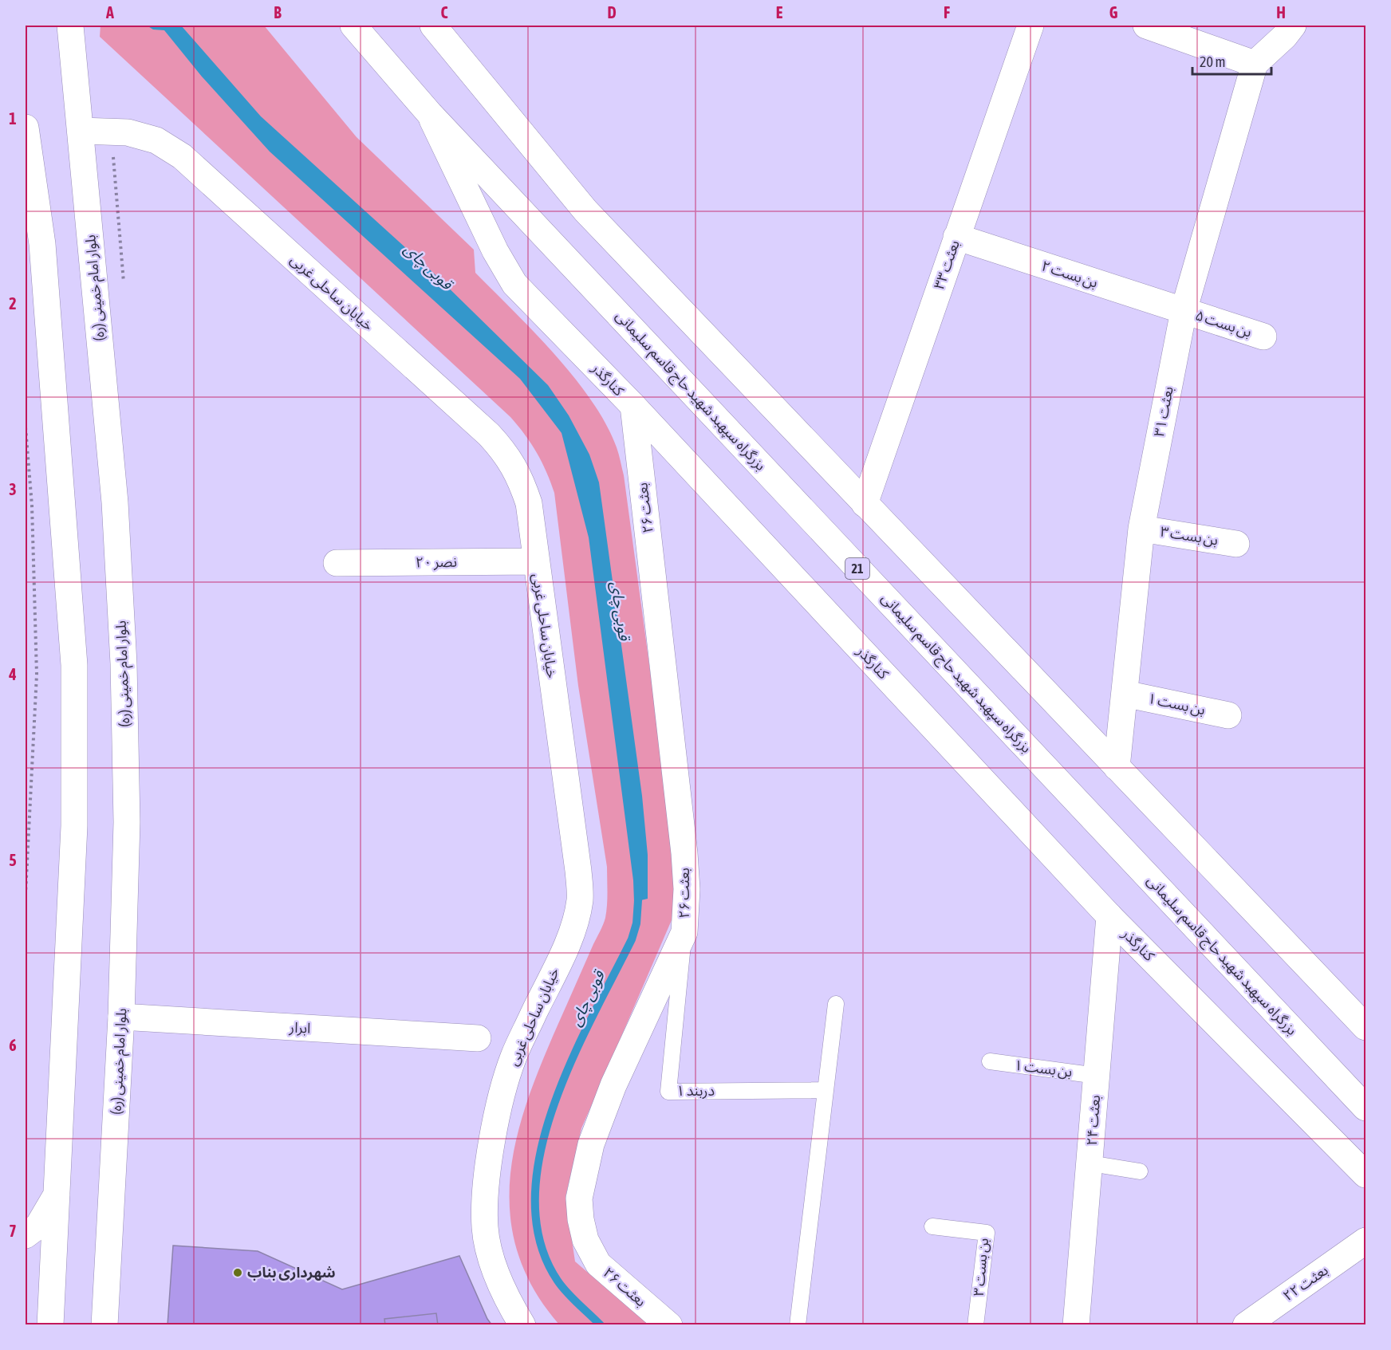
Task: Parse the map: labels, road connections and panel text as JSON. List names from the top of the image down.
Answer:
{
  "streets": {
    "main road": [
      "بعثت ۳۳",
      "بن بست ۲",
      "بلوار امام خمینی (ره)",
      "خیابان ساحلی غربی",
      "بن بست ۵",
      "کنارگذر",
      "بزرگراه سپهبد شهید حاج قاسم سلیمانی",
      "بعثت ۳۱",
      "بعثت ۲۶",
      "بن بست ۳",
      "نصر ۲۰",
      "21",
      "بن بست ۱",
      "ابرار",
      "بعثت ۲۴",
      "بعثت ۲۲"
    ],
    "lane": ["دربند ۱"]
  },
  "crossings": [
    ["بعثت ۳۳", "بن بست ۲"],
    ["بن بست ۲", "بن بست ۵"],
    ["بن بست ۲", "بعثت ۳۱"],
    ["بلوار امام خمینی (ره)", "خیابان ساحلی غربی"],
    ["بلوار امام خمینی (ره)", "ابرار"],
    ["خیابان ساحلی غربی", "نصر ۲۰"],
    ["بن بست ۵", "بعثت ۳۱"],
    ["کنارگذر", "بزرگراه سپهبد شهید حاج قاسم سلیمانی"],
    ["کنارگذر", "بعثت ۲۶"],
    ["کنارگذر", "بعثت ۲۴"],
    ["بعثت ۳۱", "بن بست ۳"],
    ["بعثت ۳۱", "بن بست ۱"],
    ["بعثت ۲۶", "دربند ۱"],
    ["بن بست ۱", "بعثت ۲۴"]
  ],
  "water": ["قوبی چای"],
  "places": ["شهرداری بناب"],
  "scale_bar": "20 m",
  "grid": {
    "columns": [
      "A",
      "B",
      "C",
      "D",
      "E",
      "F",
      "G",
      "H"
    ],
    "rows": [
      "1",
      "2",
      "3",
      "4",
      "5",
      "6",
      "7"
    ]
  }
}
